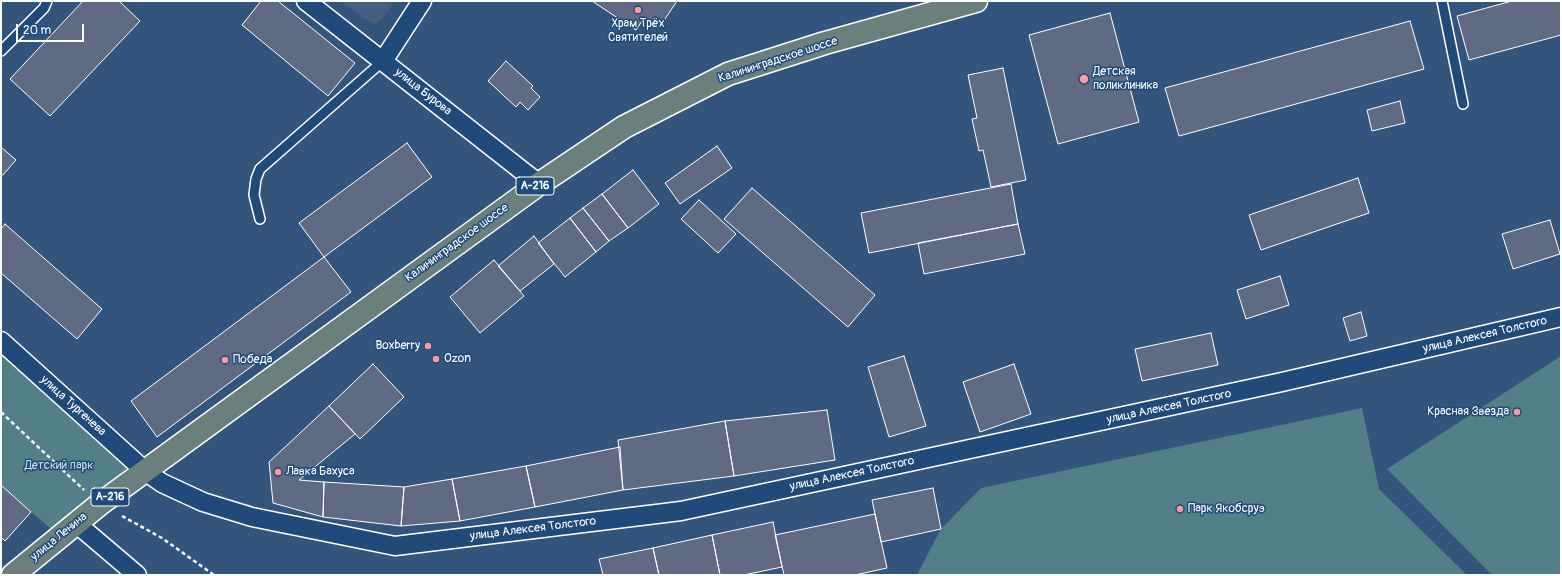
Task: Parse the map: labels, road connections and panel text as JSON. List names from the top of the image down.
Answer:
{
  "streets": {
    "main road": ["Калининградское шоссе", "А-216", "улица Ленина"],
    "street": ["улица Бурова", "улица Алексея Толстого", "улица Тургенева"]
  },
  "crossings": [
    ["Калининградское шоссе", "улица Бурова"],
    ["Калининградское шоссе", "улица Алексея Толстого"],
    ["Калининградское шоссе", "улица Тургенева"],
    ["Калининградское шоссе", "улица Ленина"],
    ["улица Алексея Толстого", "улица Тургенева"],
    ["улица Алексея Толстого", "улица Ленина"],
    ["улица Тургенева", "улица Ленина"]
  ],
  "parks": ["Детский парк"],
  "places": [
    "Храм Трёх Святителей",
    "Детская поликлиника",
    "Boxberry",
    "Ozon",
    "Победа",
    "Красная Звезда",
    "Лавка Бахуса",
    "Парк Якобсруэ"
  ],
  "scale_bar": "20 m"
}
